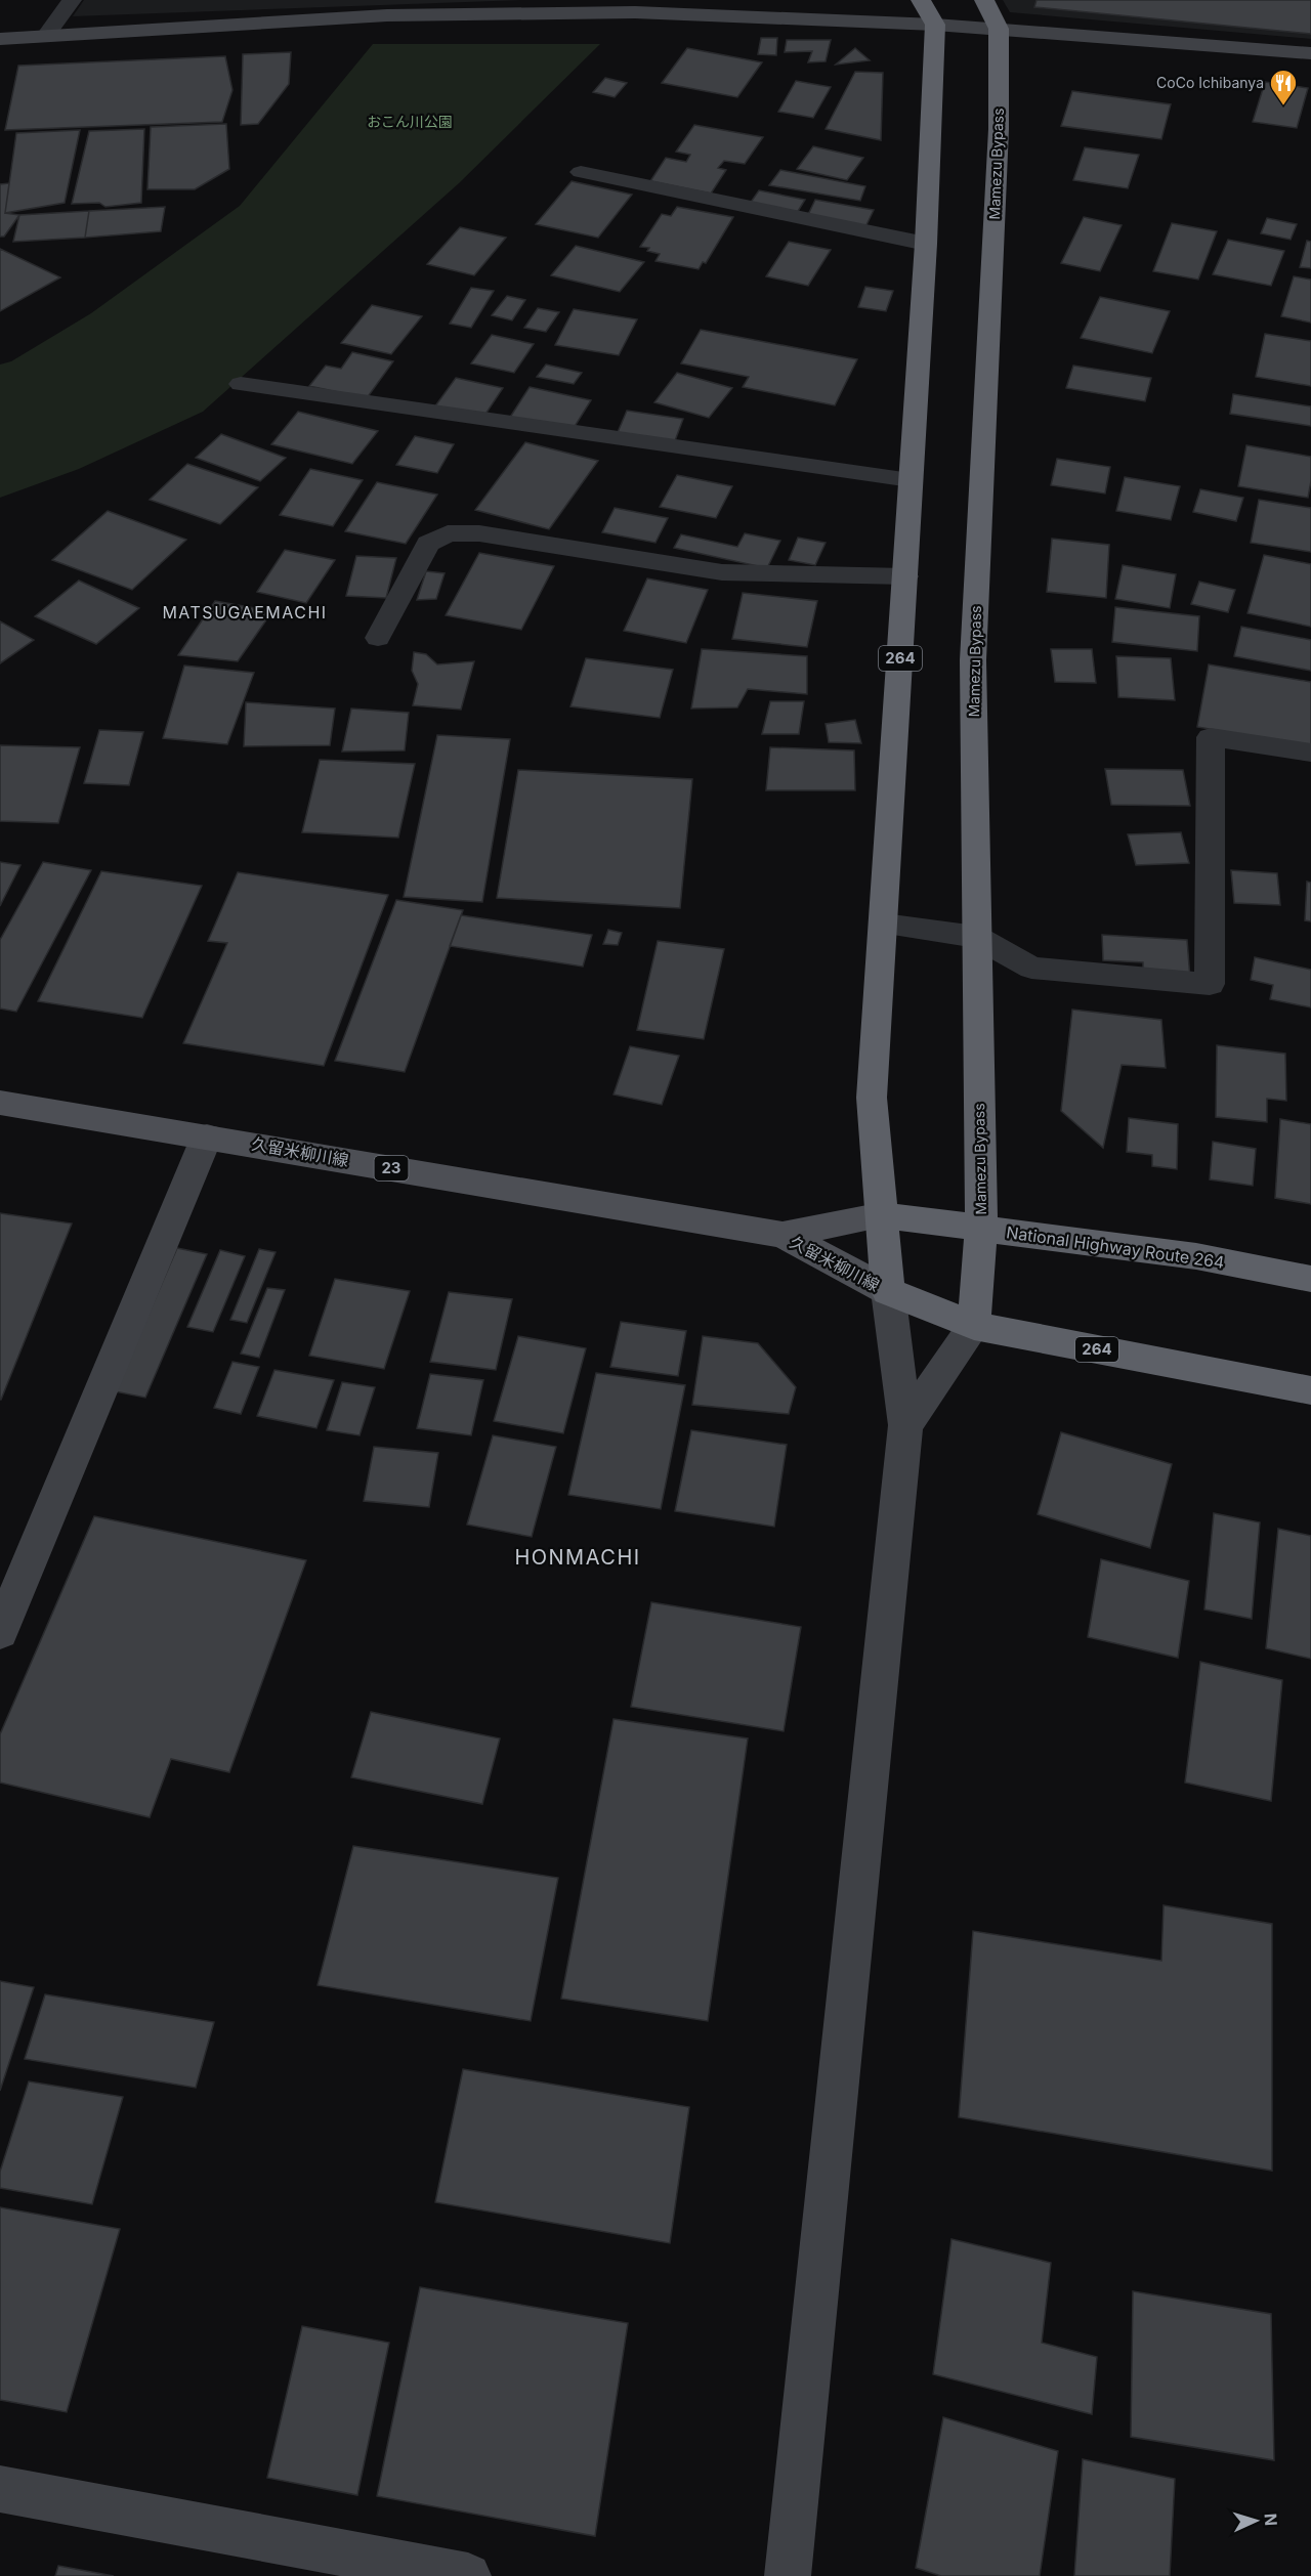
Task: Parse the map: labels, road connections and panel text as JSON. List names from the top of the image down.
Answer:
{
  "streets": {
    "highway": ["Mamezu Bypass", "264", "National Highway Route 264"],
    "main road": ["久留米柳川線", "23"]
  },
  "crossings": [
    ["Mamezu Bypass", "264"],
    ["Mamezu Bypass", "National Highway Route 264"],
    ["264", "久留米柳川線"],
    ["264", "National Highway Route 264"],
    ["久留米柳川線", "National Highway Route 264"]
  ],
  "districts": ["MATSUGAEMACHI", "HONMACHI"],
  "parks": ["おこん川公園"],
  "places": {
    "restaurant": ["CoCo Ichibanya"]
  },
  "north": "right"
}
